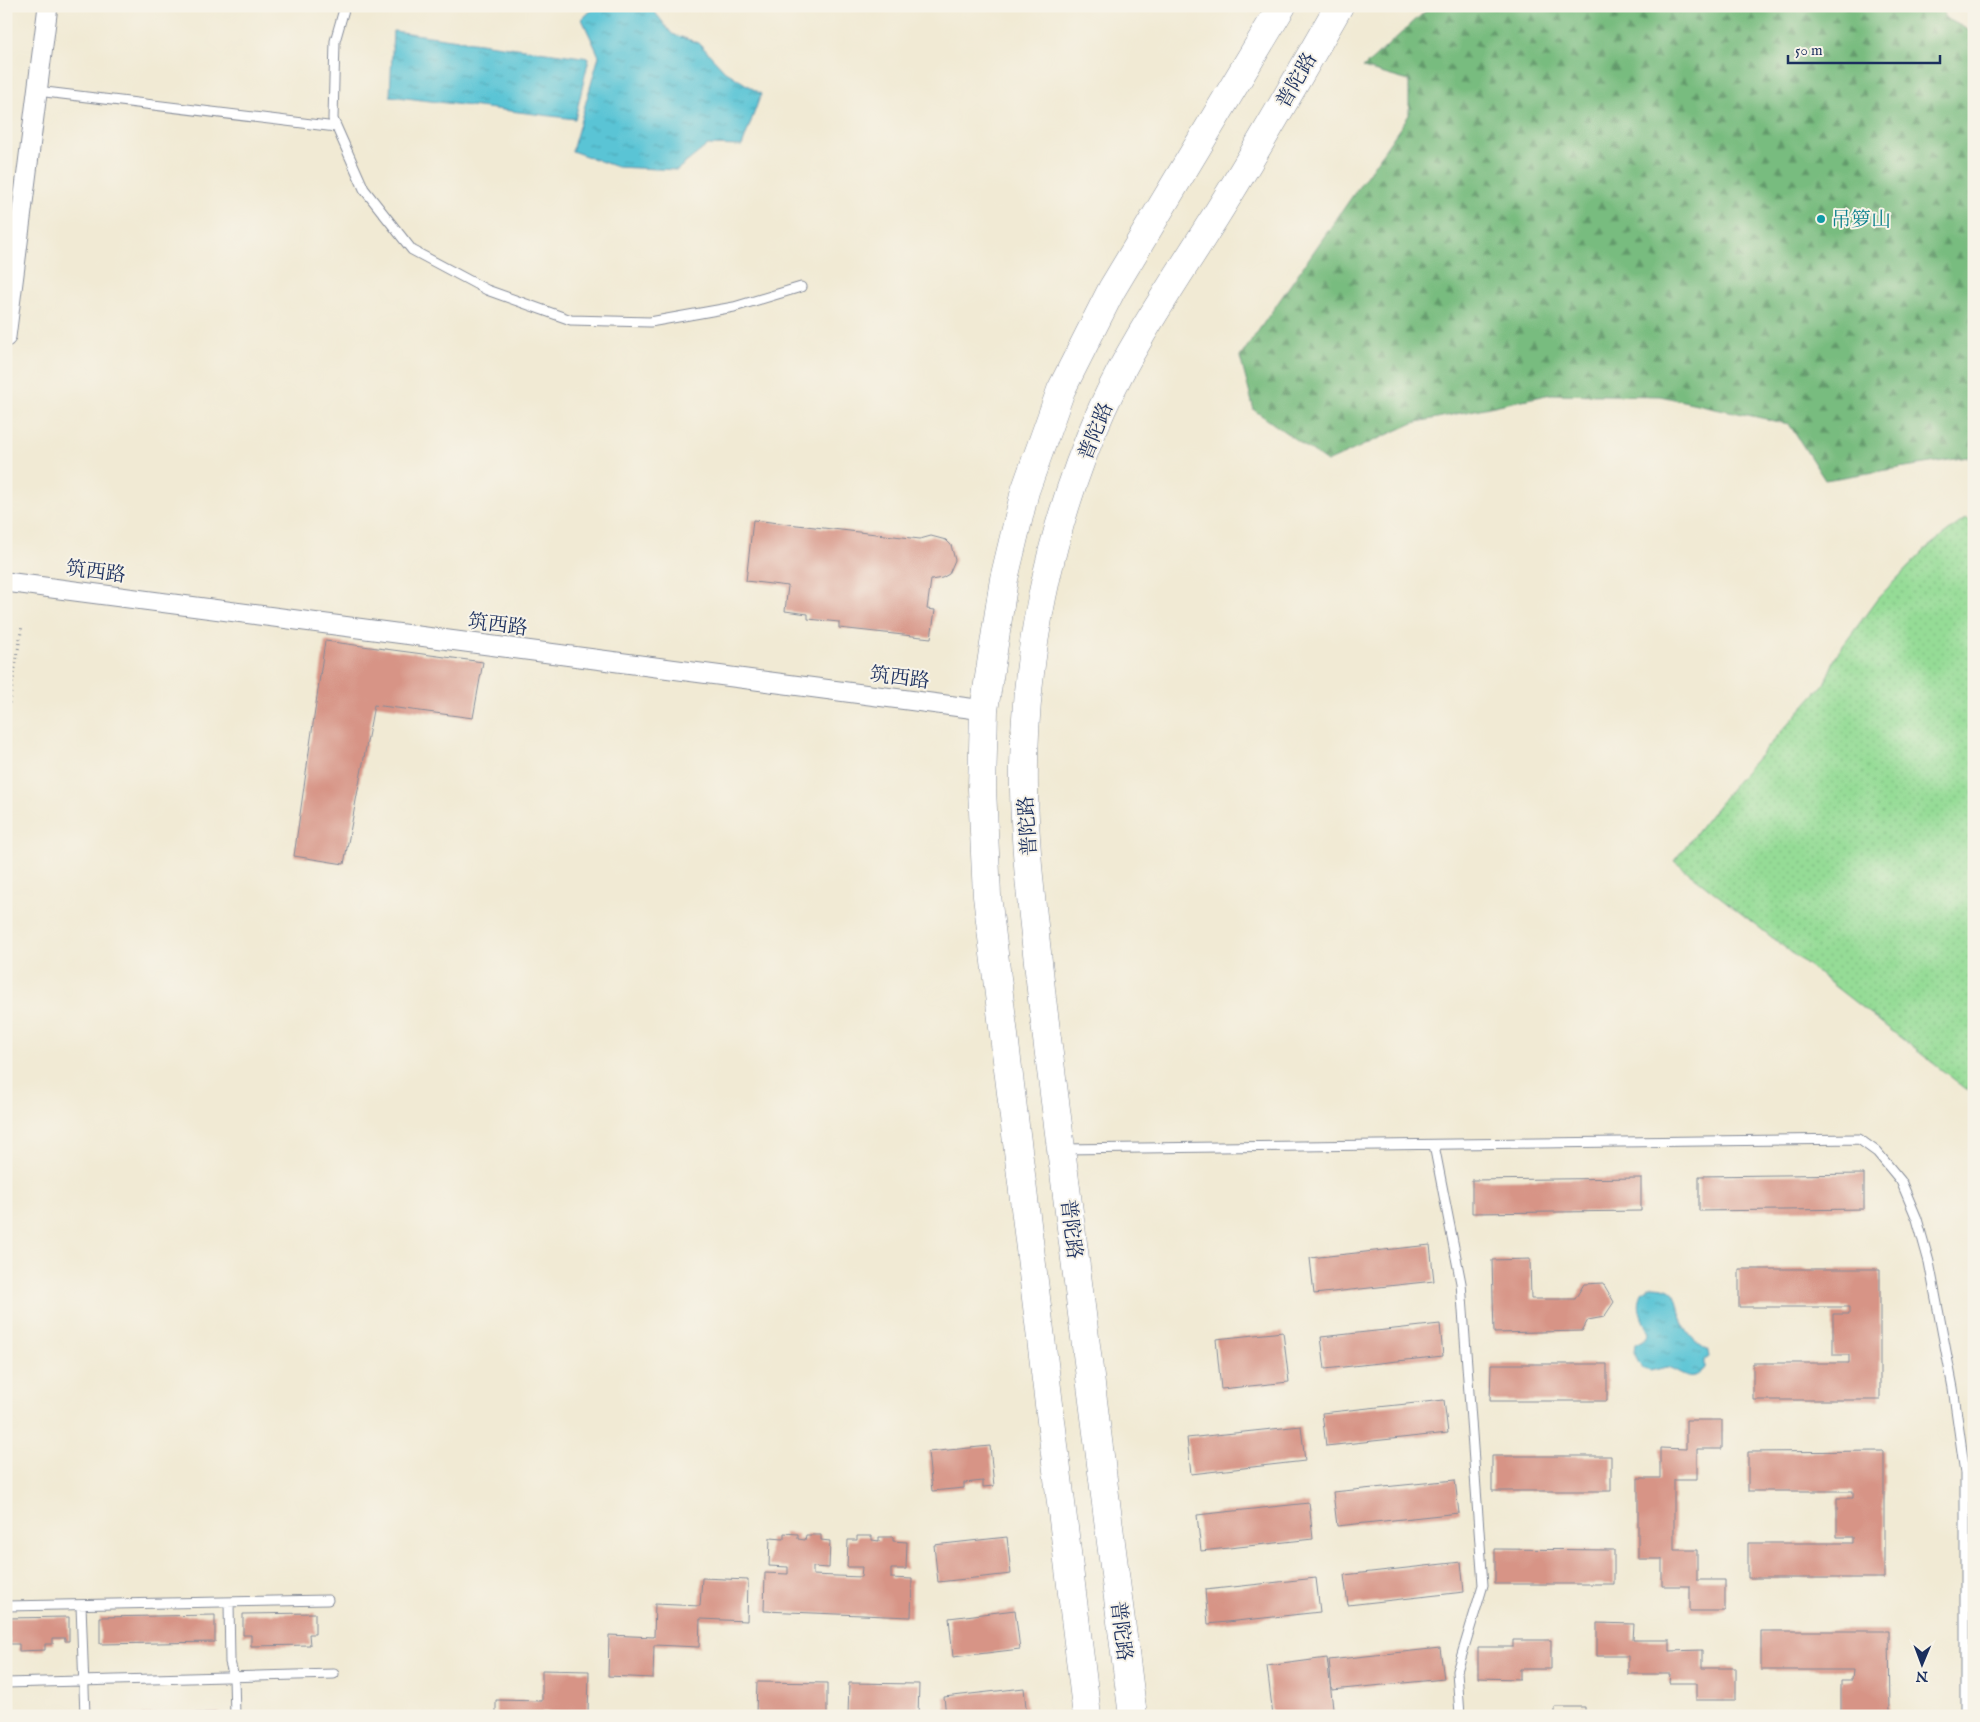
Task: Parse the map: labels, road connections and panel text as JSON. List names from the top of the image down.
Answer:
{
  "streets": {
    "main road": ["普陀路"],
    "street": ["筑西路"]
  },
  "places": ["吊箩山"],
  "scale_bar": "50 m",
  "north": "bottom"
}
